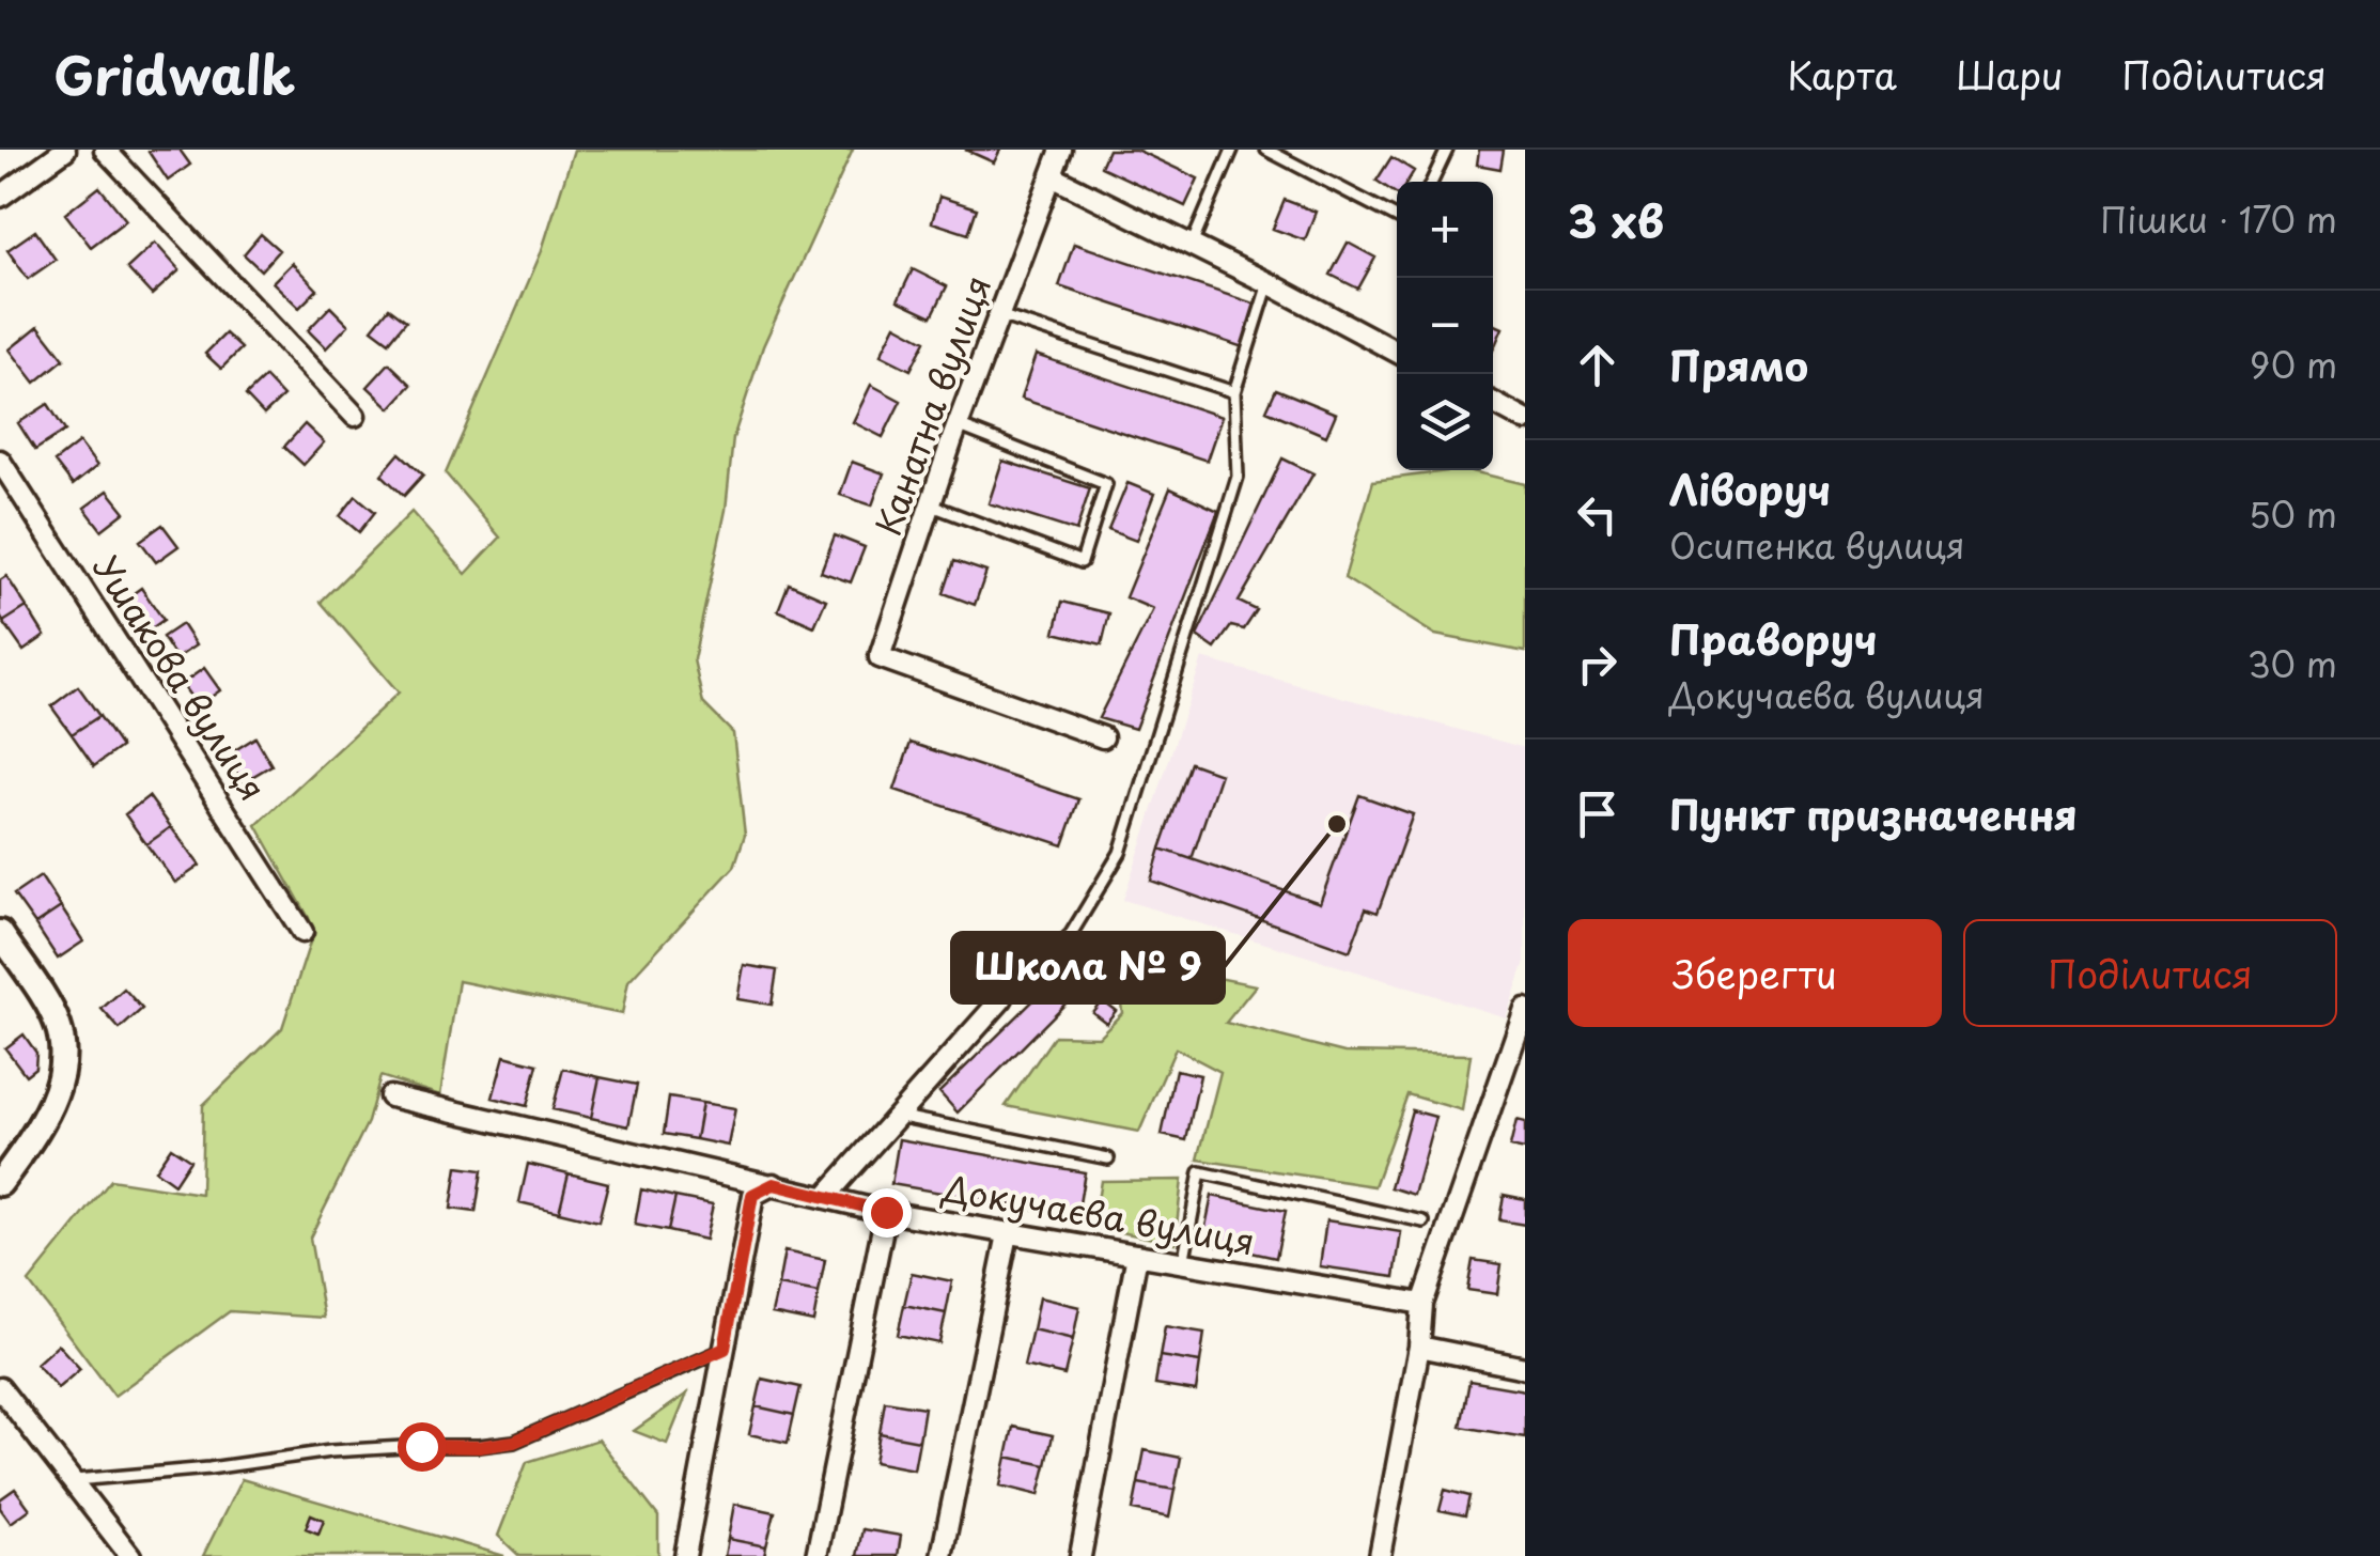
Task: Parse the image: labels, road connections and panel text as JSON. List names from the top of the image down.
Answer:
{
  "streets": {
    "street": ["Канатна вулиця", "Ушакова вулиця", "Докучаєва вулиця"]
  },
  "places": ["Школа № 9"],
  "page": {
    "header": "Gridwalk",
    "nav": ["Карта", "Шари", "Поділитися"],
    "heading": ["3 хв", "Пішки · 170 m"],
    "map_buttons": ["+", "−"],
    "list": [
      ["Прямо", "90 m"],
      ["Ліворуч", "Осипенка вулиця", "50 m"],
      ["Праворуч", "Докучаєва вулиця", "30 m"],
      "Пункт призначення"
    ],
    "buttons": ["Зберегти", "Поділитися"]
  }
}
